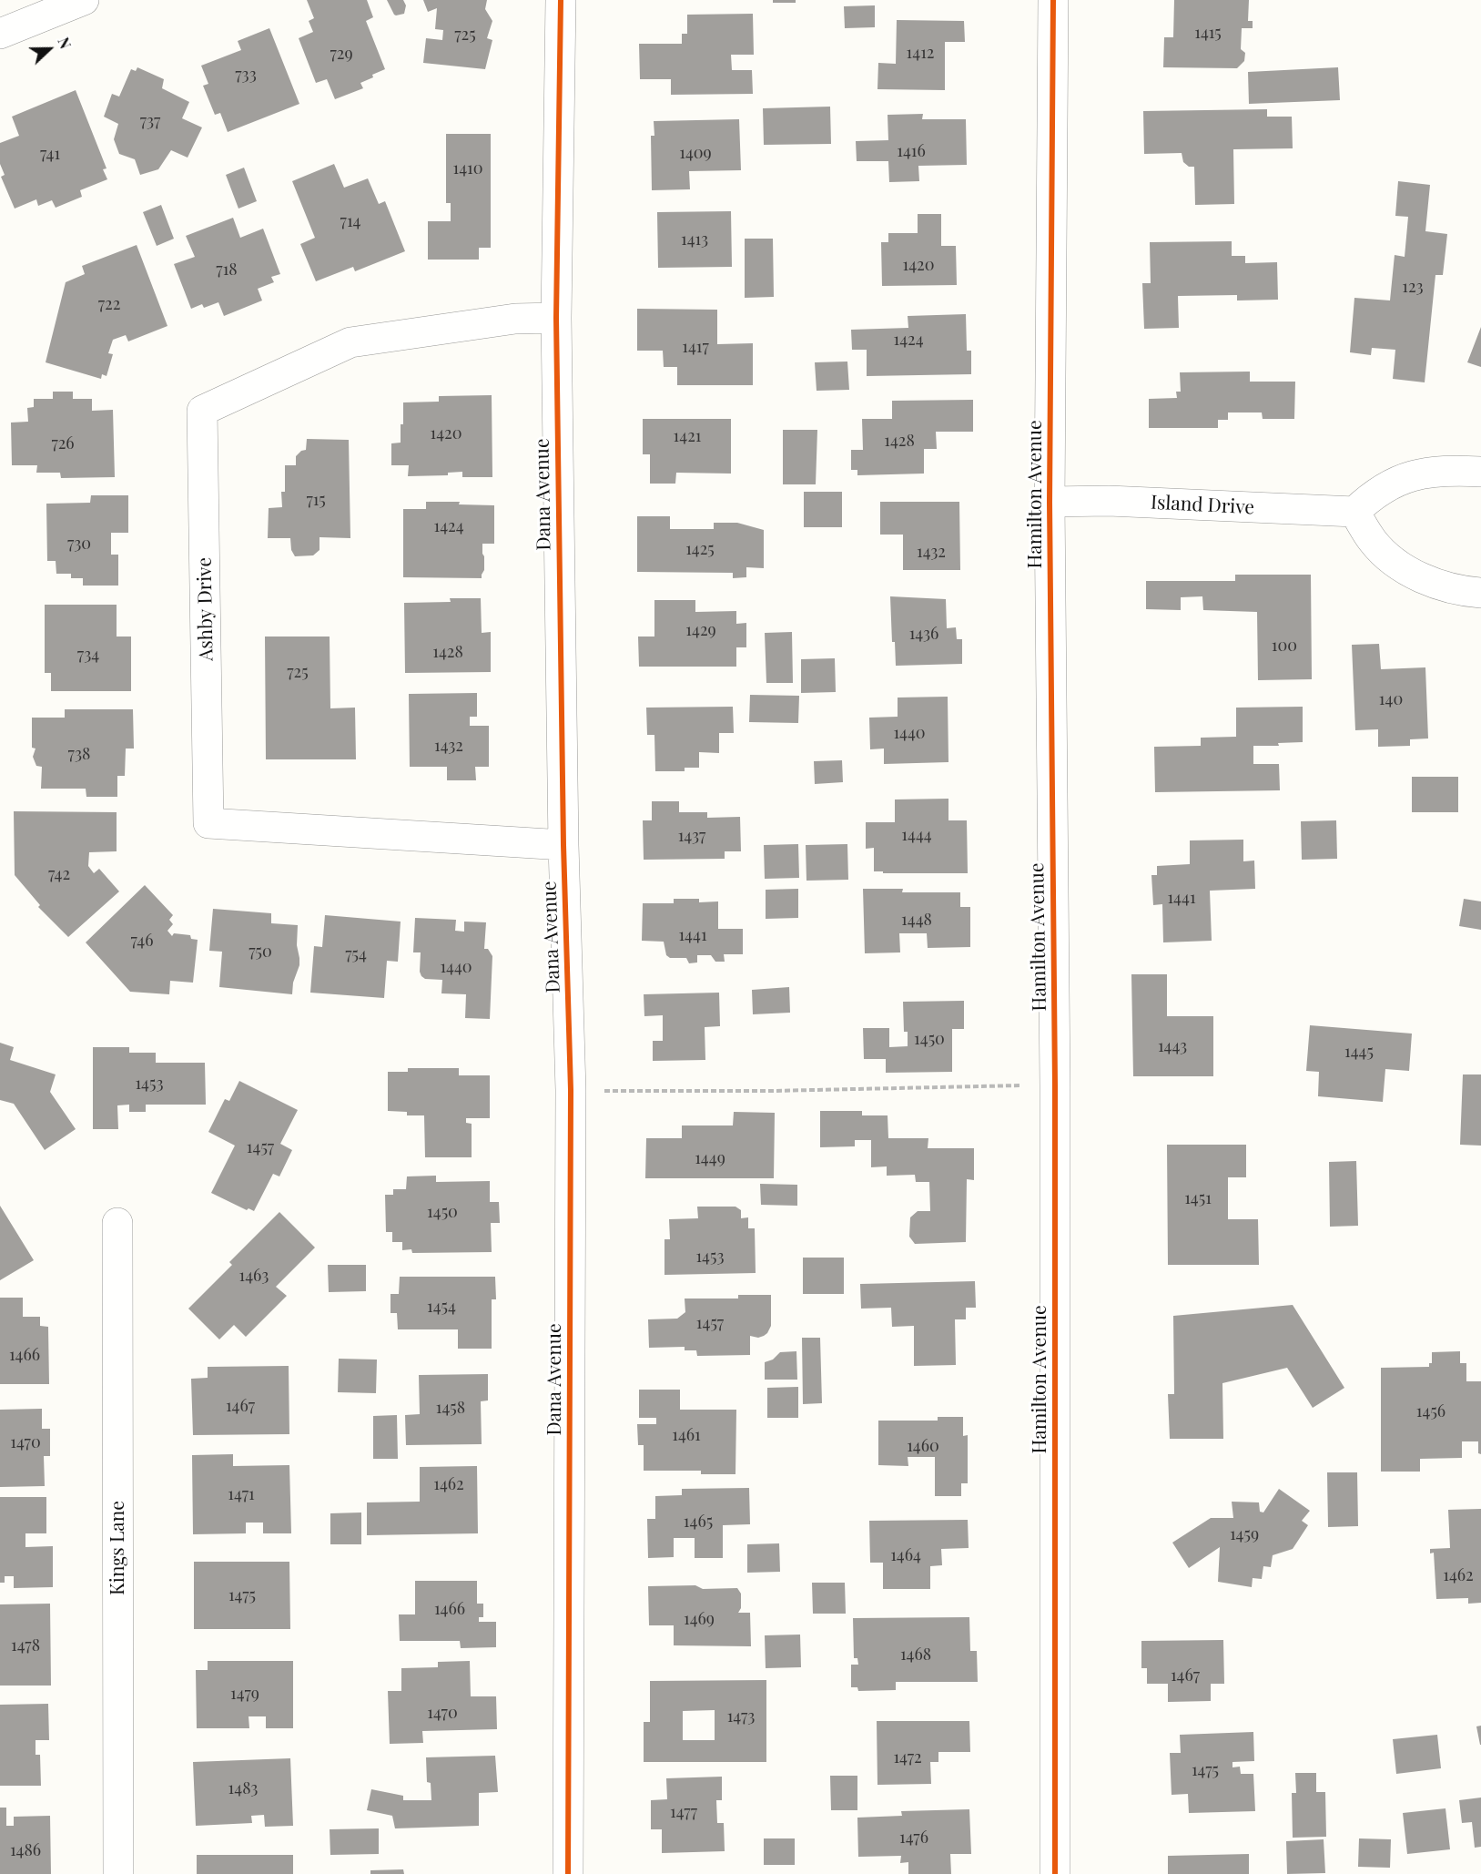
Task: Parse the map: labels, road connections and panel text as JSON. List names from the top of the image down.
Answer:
{
  "streets": {
    "street": [
      "Dana Avenue",
      "Hamilton Avenue",
      "Island Drive",
      "Ashby Drive",
      "Kings Lane"
    ]
  },
  "crossings": [
    ["Dana Avenue", "Ashby Drive"],
    ["Hamilton Avenue", "Island Drive"]
  ],
  "house_numbers": [
    "1415",
    "725",
    "1412",
    "729",
    "733",
    "737",
    "1416",
    "1409",
    "741",
    "1410",
    "714",
    "1413",
    "1420",
    "718",
    "123",
    "722",
    "1424",
    "1417",
    "1420",
    "1421",
    "1428",
    "726",
    "715",
    "1424",
    "730",
    "1425",
    "1432",
    "1429",
    "1436",
    "100",
    "1428",
    "734",
    "725",
    "140",
    "1440",
    "1432",
    "738",
    "1444",
    "1437",
    "742",
    "1441",
    "1448",
    "1441",
    "746",
    "750",
    "754",
    "1440",
    "1450",
    "1443",
    "1445",
    "1453",
    "1457",
    "1449",
    "1451",
    "1450",
    "1453",
    "1463",
    "1454",
    "1457",
    "1466",
    "1467",
    "1458",
    "1456",
    "1461",
    "1470",
    "1460",
    "1462",
    "1471",
    "1465",
    "1459",
    "1464",
    "1462",
    "1475",
    "1466",
    "1469",
    "1478",
    "1468",
    "1467",
    "1479",
    "1470",
    "1473",
    "1472",
    "1475",
    "1483",
    "1477",
    "1476",
    "1486"
  ],
  "north": "right"
}
